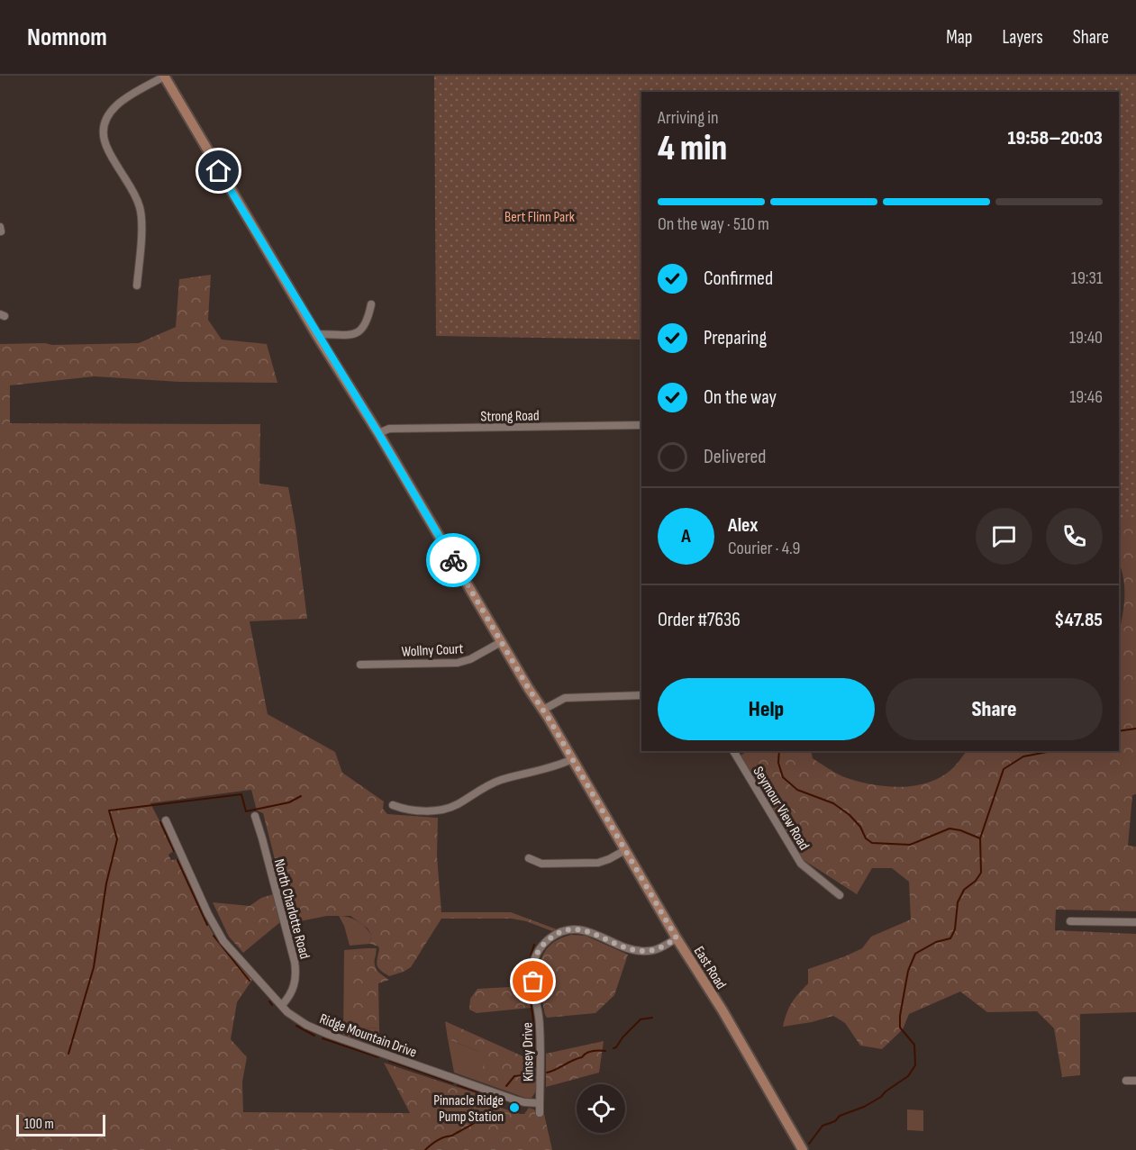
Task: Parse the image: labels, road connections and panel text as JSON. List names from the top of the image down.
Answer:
{
  "streets": {
    "main road": ["East Road"],
    "street": [
      "Strong Road",
      "Wollny Court",
      "Seymour View Road",
      "North Charlotte Road",
      "Ridge Mountain Drive",
      "Kinsey Drive"
    ]
  },
  "crossings": [
    ["Strong Road", "East Road"],
    ["Wollny Court", "East Road"],
    ["North Charlotte Road", "Ridge Mountain Drive"],
    ["East Road", "Kinsey Drive"],
    ["Ridge Mountain Drive", "Kinsey Drive"]
  ],
  "parks": ["Bert Flinn Park"],
  "places": ["Pinnacle Ridge Pump Station"],
  "scale_bar": "100 m",
  "page": {
    "header": "Nomnom",
    "nav": ["Map", "Layers", "Share"],
    "heading": ["4 min", "Arriving in", "19:58–20:03"],
    "panel": [
      "Alex",
      "Courier · 4.9",
      "Order #7636",
      "$47.85"
    ],
    "bar": "On the way · 510 m",
    "list": [
      ["Confirmed", "19:31"],
      ["Preparing", "19:40"],
      ["On the way", "19:46"],
      "Delivered"
    ],
    "round": "A",
    "buttons": ["Help", "Share"],
    "scale": "100 m"
  }
}
